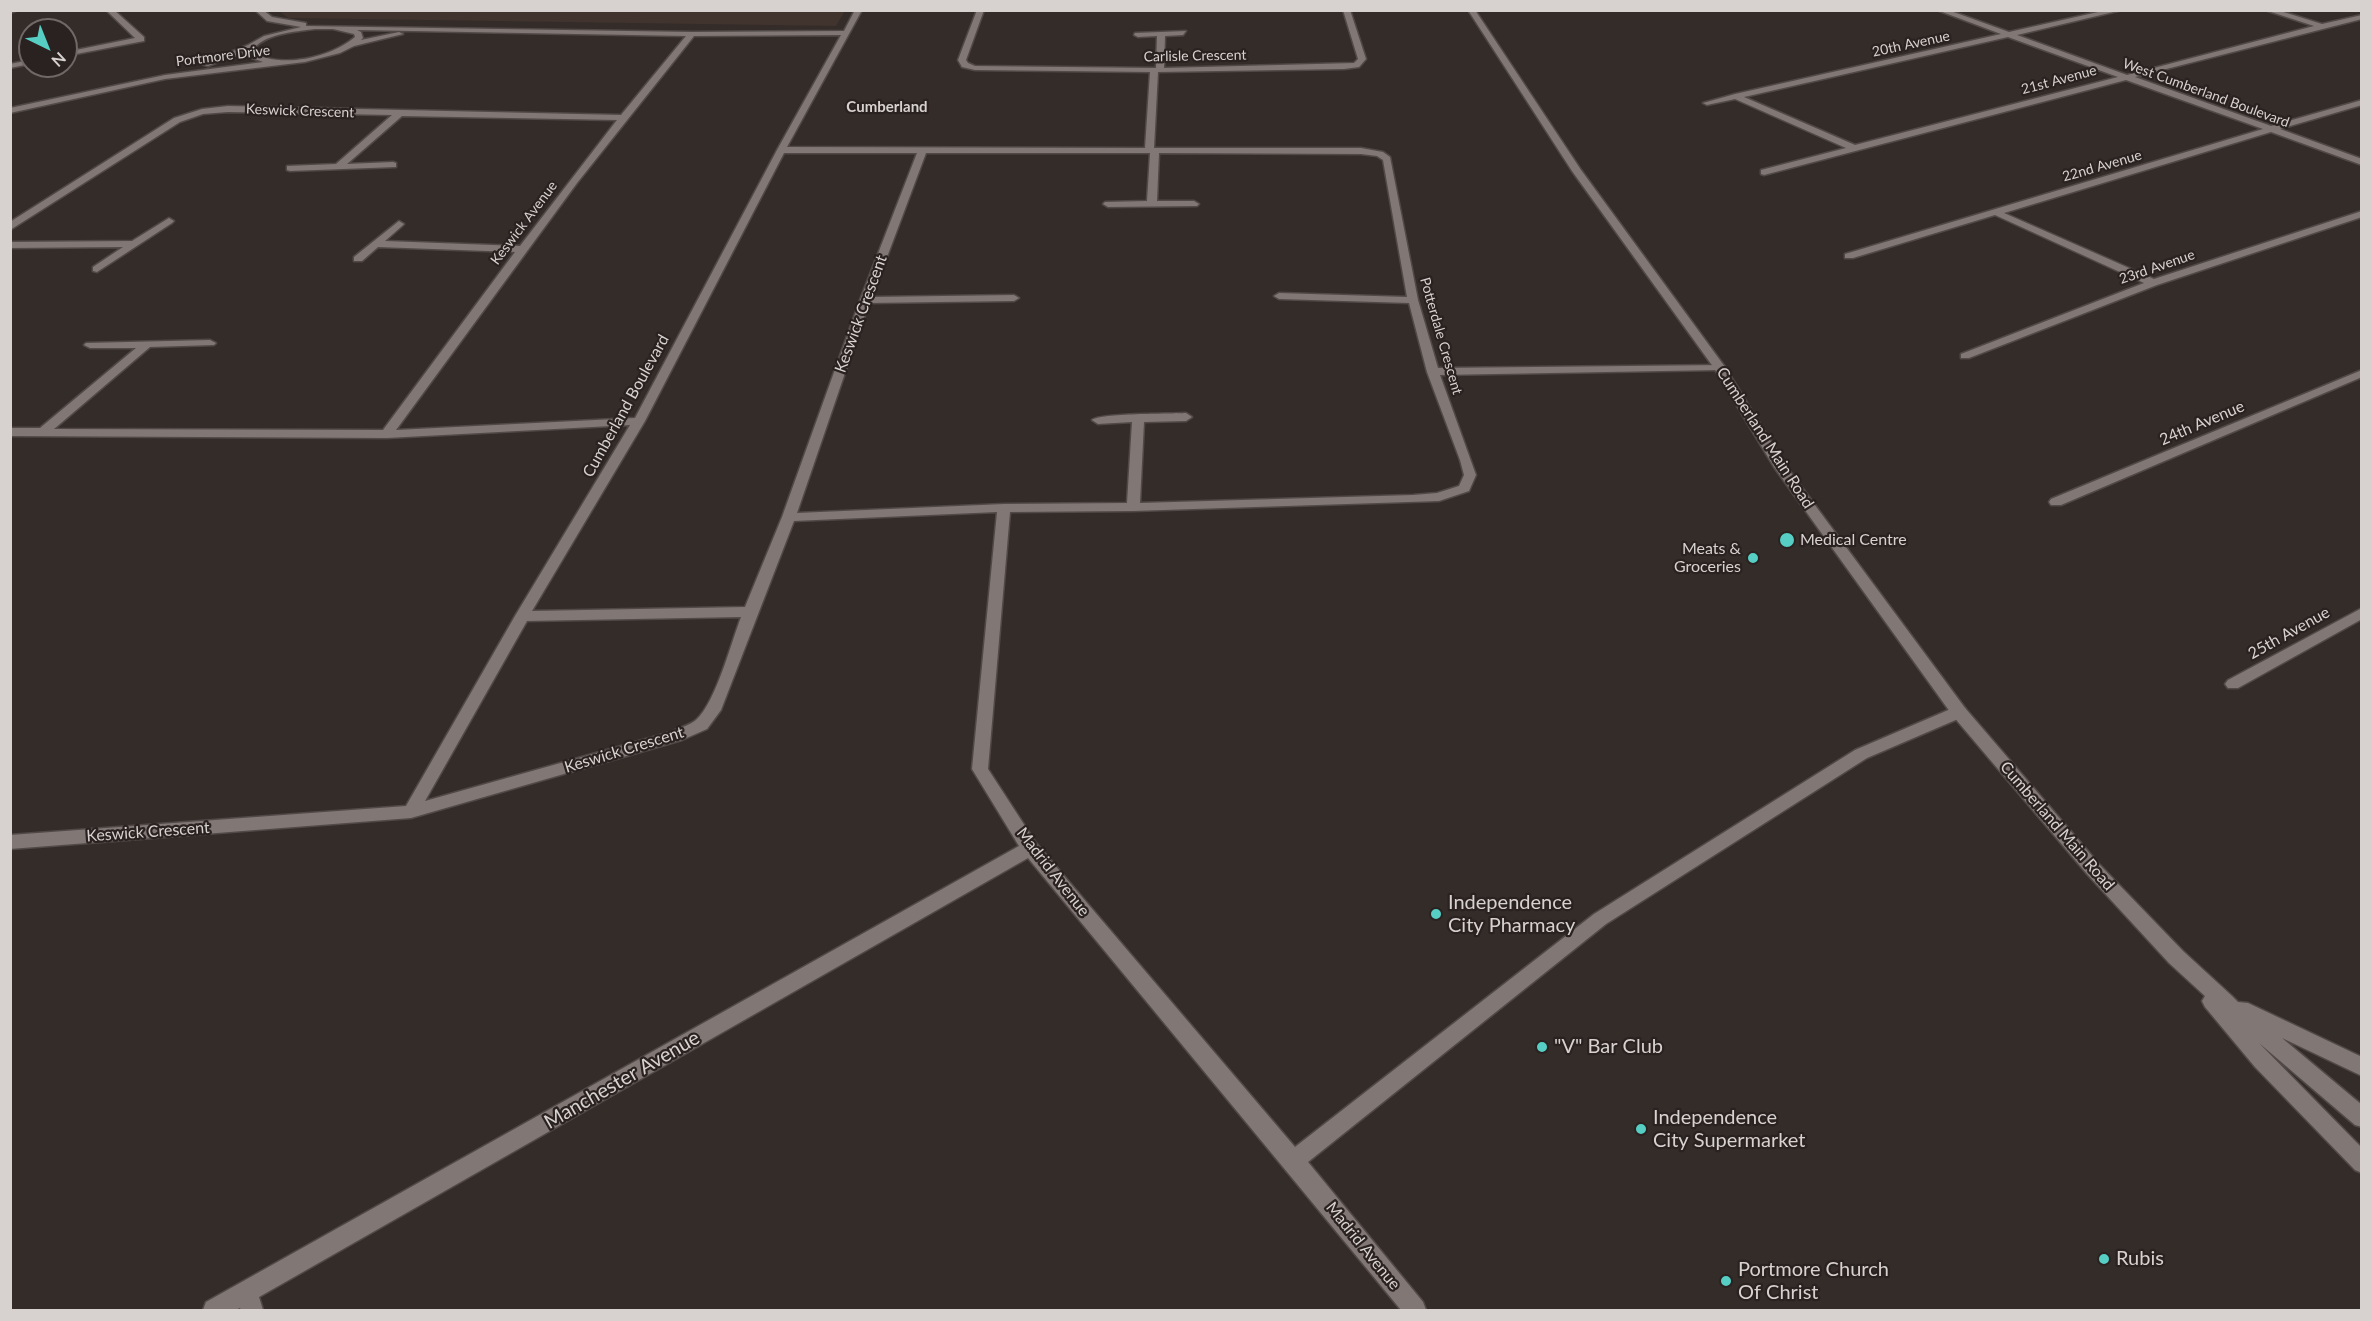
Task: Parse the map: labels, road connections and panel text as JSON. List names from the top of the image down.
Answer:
{
  "streets": {
    "street": [
      "20th Avenue",
      "Portmore Drive",
      "Carlisle Crescent",
      "21st Avenue",
      "West Cumberland Boulevard",
      "Keswick Crescent",
      "22nd Avenue",
      "Keswick Avenue",
      "23rd Avenue",
      "Potterdale Crescent",
      "Cumberland Boulevard",
      "24th Avenue",
      "Cumberland Main Road",
      "25th Avenue",
      "Madrid Avenue",
      "Manchester Avenue"
    ]
  },
  "crossings": [
    ["20th Avenue", "West Cumberland Boulevard"],
    ["21st Avenue", "West Cumberland Boulevard"],
    ["West Cumberland Boulevard", "22nd Avenue"],
    ["Keswick Crescent", "Keswick Avenue"],
    ["Keswick Crescent", "Potterdale Crescent"],
    ["Keswick Crescent", "Cumberland Boulevard"],
    ["Potterdale Crescent", "Cumberland Boulevard"],
    ["Potterdale Crescent", "Madrid Avenue"],
    ["Madrid Avenue", "Manchester Avenue"]
  ],
  "districts": ["Cumberland"],
  "places": [
    "Medical Centre",
    "Meats & Groceries",
    "Independence City Pharmacy",
    "\"V\" Bar Club",
    "Independence City Supermarket",
    "Rubis",
    "Portmore Church Of Christ"
  ],
  "north": "bottom right"
}
